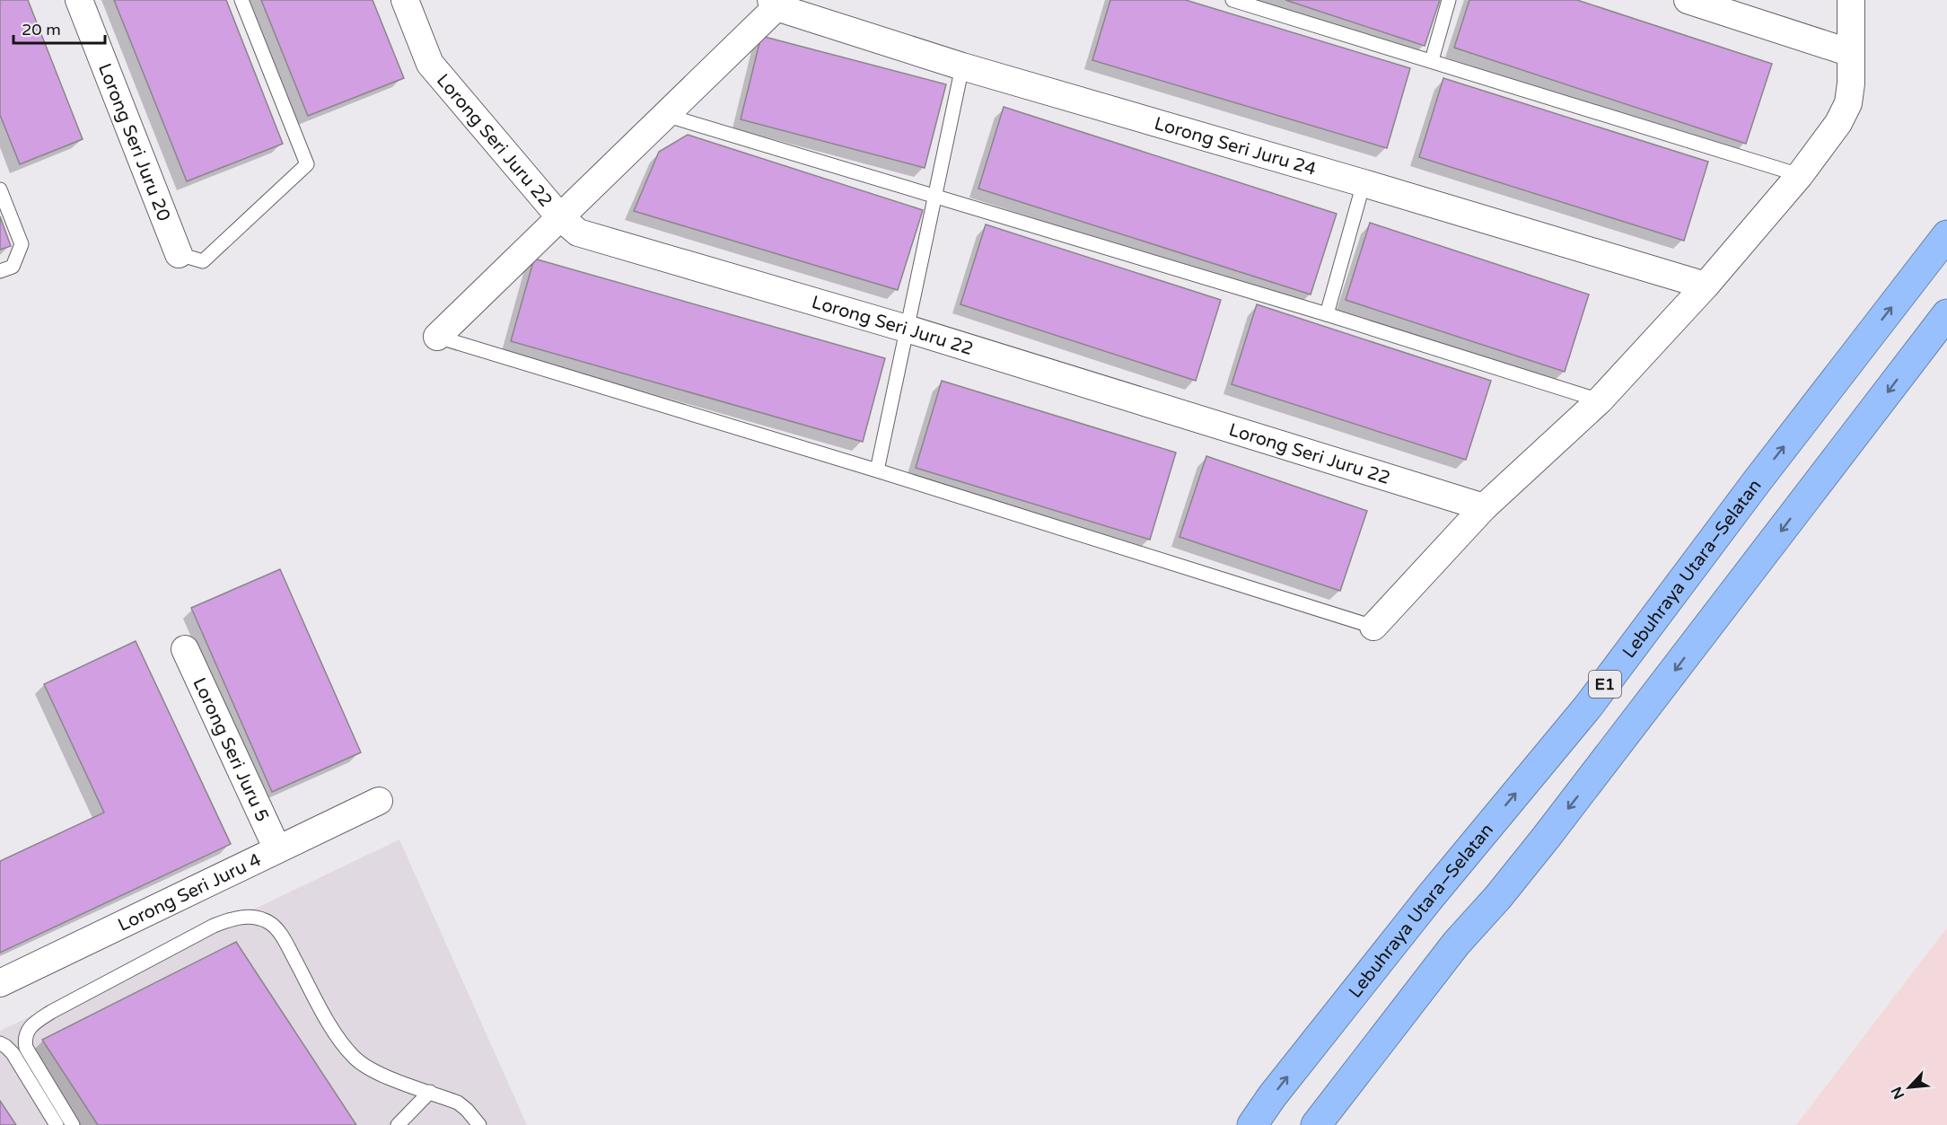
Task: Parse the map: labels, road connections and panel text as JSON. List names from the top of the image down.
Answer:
{
  "streets": {
    "highway": ["Lebuhraya Utara–Selatan", "E1"],
    "street": [
      "Lorong Seri Juru 22",
      "Lorong Seri Juru 20",
      "Lorong Seri Juru 24",
      "Lorong Seri Juru 5",
      "Lorong Seri Juru 4"
    ]
  },
  "crossings": [
    ["Lorong Seri Juru 5", "Lorong Seri Juru 4"]
  ],
  "scale_bar": "20 m",
  "north": "bottom left"
}
